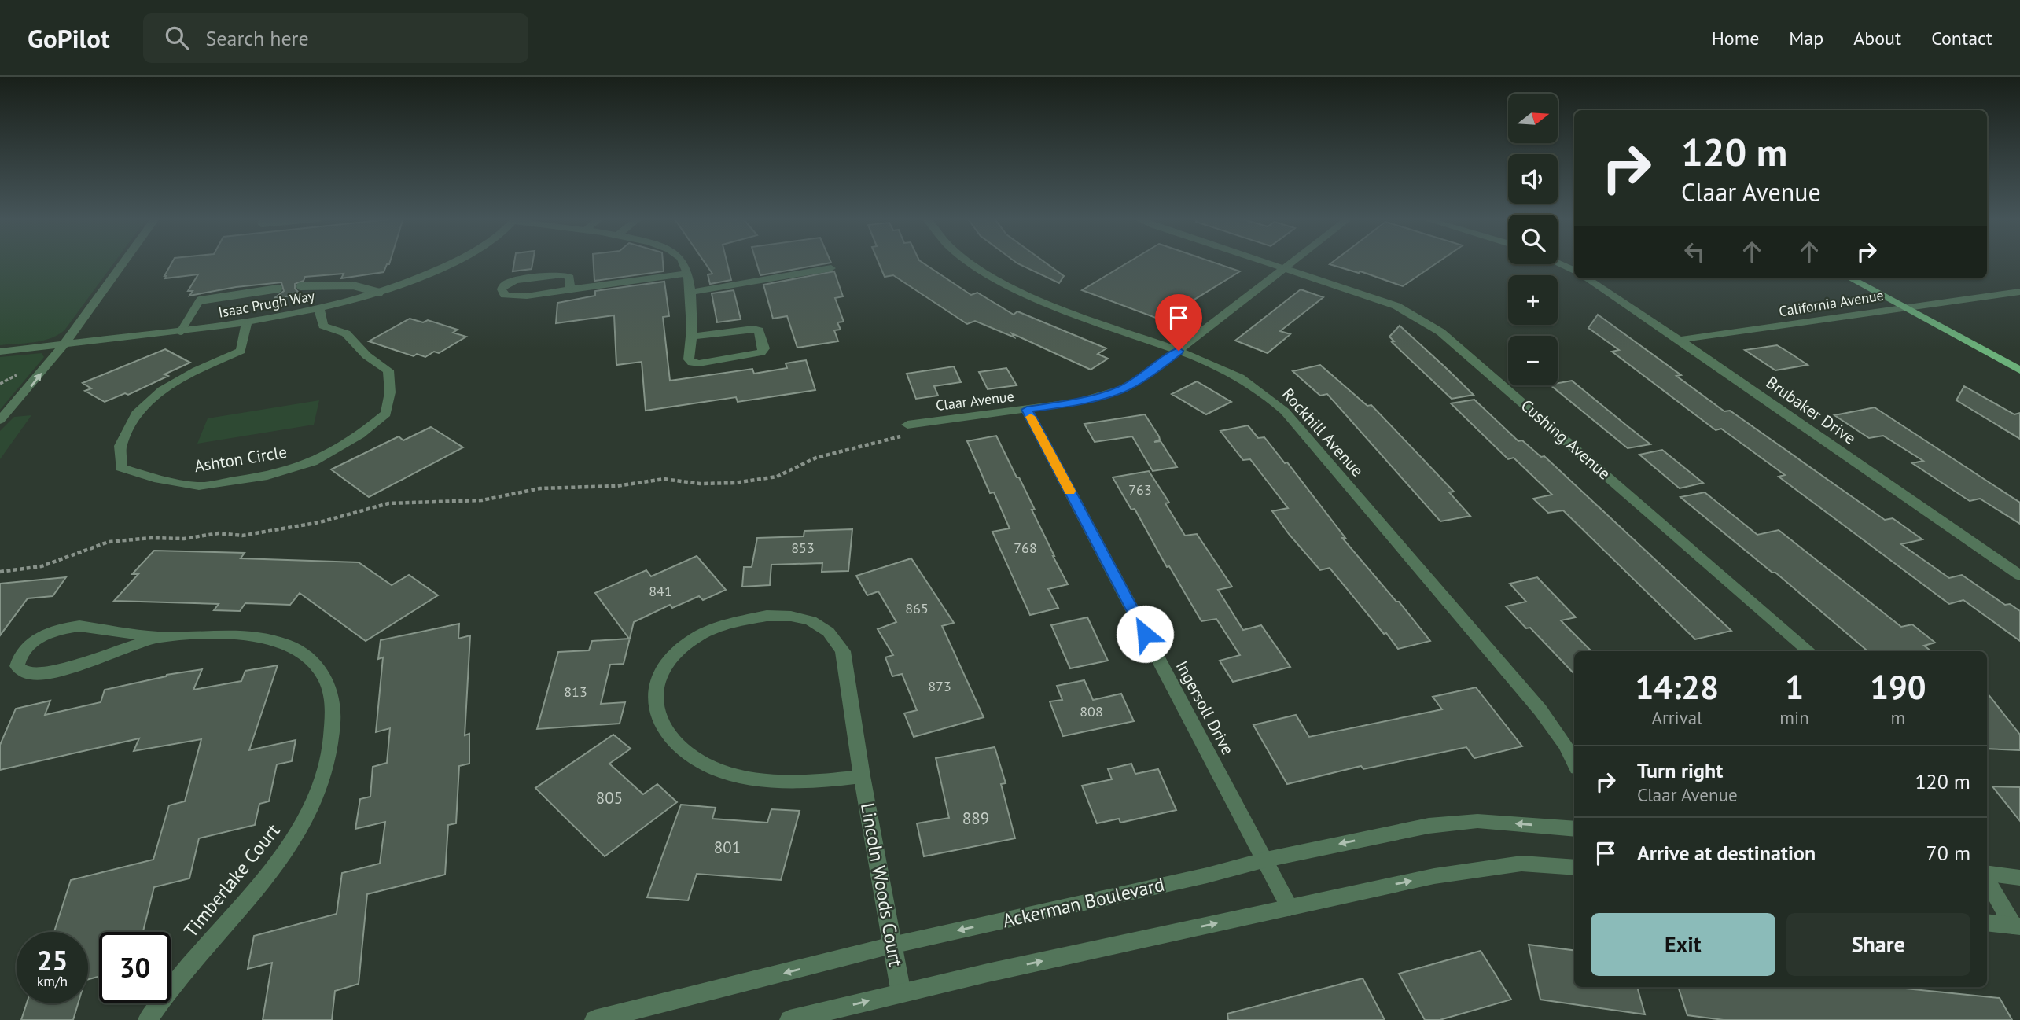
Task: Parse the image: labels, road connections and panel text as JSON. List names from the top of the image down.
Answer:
{
  "streets": {
    "street": [
      "California Avenue",
      "Isaac Prugh Way",
      "Claar Avenue",
      "Brubaker Drive",
      "Rockhill Avenue",
      "Cushing Avenue",
      "Ashton Circle",
      "Ingersoll Drive",
      "Timberlake Court",
      "Lincoln Woods Court",
      "Ackerman Boulevard"
    ]
  },
  "crossings": [
    ["California Avenue", "Brubaker Drive"],
    ["Isaac Prugh Way", "Ashton Circle"],
    ["Claar Avenue", "Rockhill Avenue"],
    ["Claar Avenue", "Cushing Avenue"],
    ["Claar Avenue", "Ingersoll Drive"],
    ["Ingersoll Drive", "Ackerman Boulevard"],
    ["Lincoln Woods Court", "Ackerman Boulevard"]
  ],
  "house_numbers": [
    "763",
    "853",
    "768",
    "841",
    "865",
    "873",
    "813",
    "808",
    "805",
    "889",
    "801"
  ],
  "north": "right",
  "page": {
    "header": "GoPilot",
    "search": "Search here",
    "nav": [
      "Home",
      "Map",
      "About",
      "Contact"
    ],
    "map_buttons": ["+", "−"],
    "turn": ["120 m", "Claar Avenue"],
    "eta": [
      "14:28",
      "Arrival",
      "1",
      "min",
      "190",
      "m"
    ],
    "list": [
      {
        "name": "Turn right",
        "note": "Claar Avenue",
        "value": "120 m"
      },
      {
        "name": "Arrive at destination",
        "value": "70 m"
      }
    ],
    "buttons": ["Exit", "Share"],
    "speed": "25 km/h",
    "limit": "30"
  }
}
